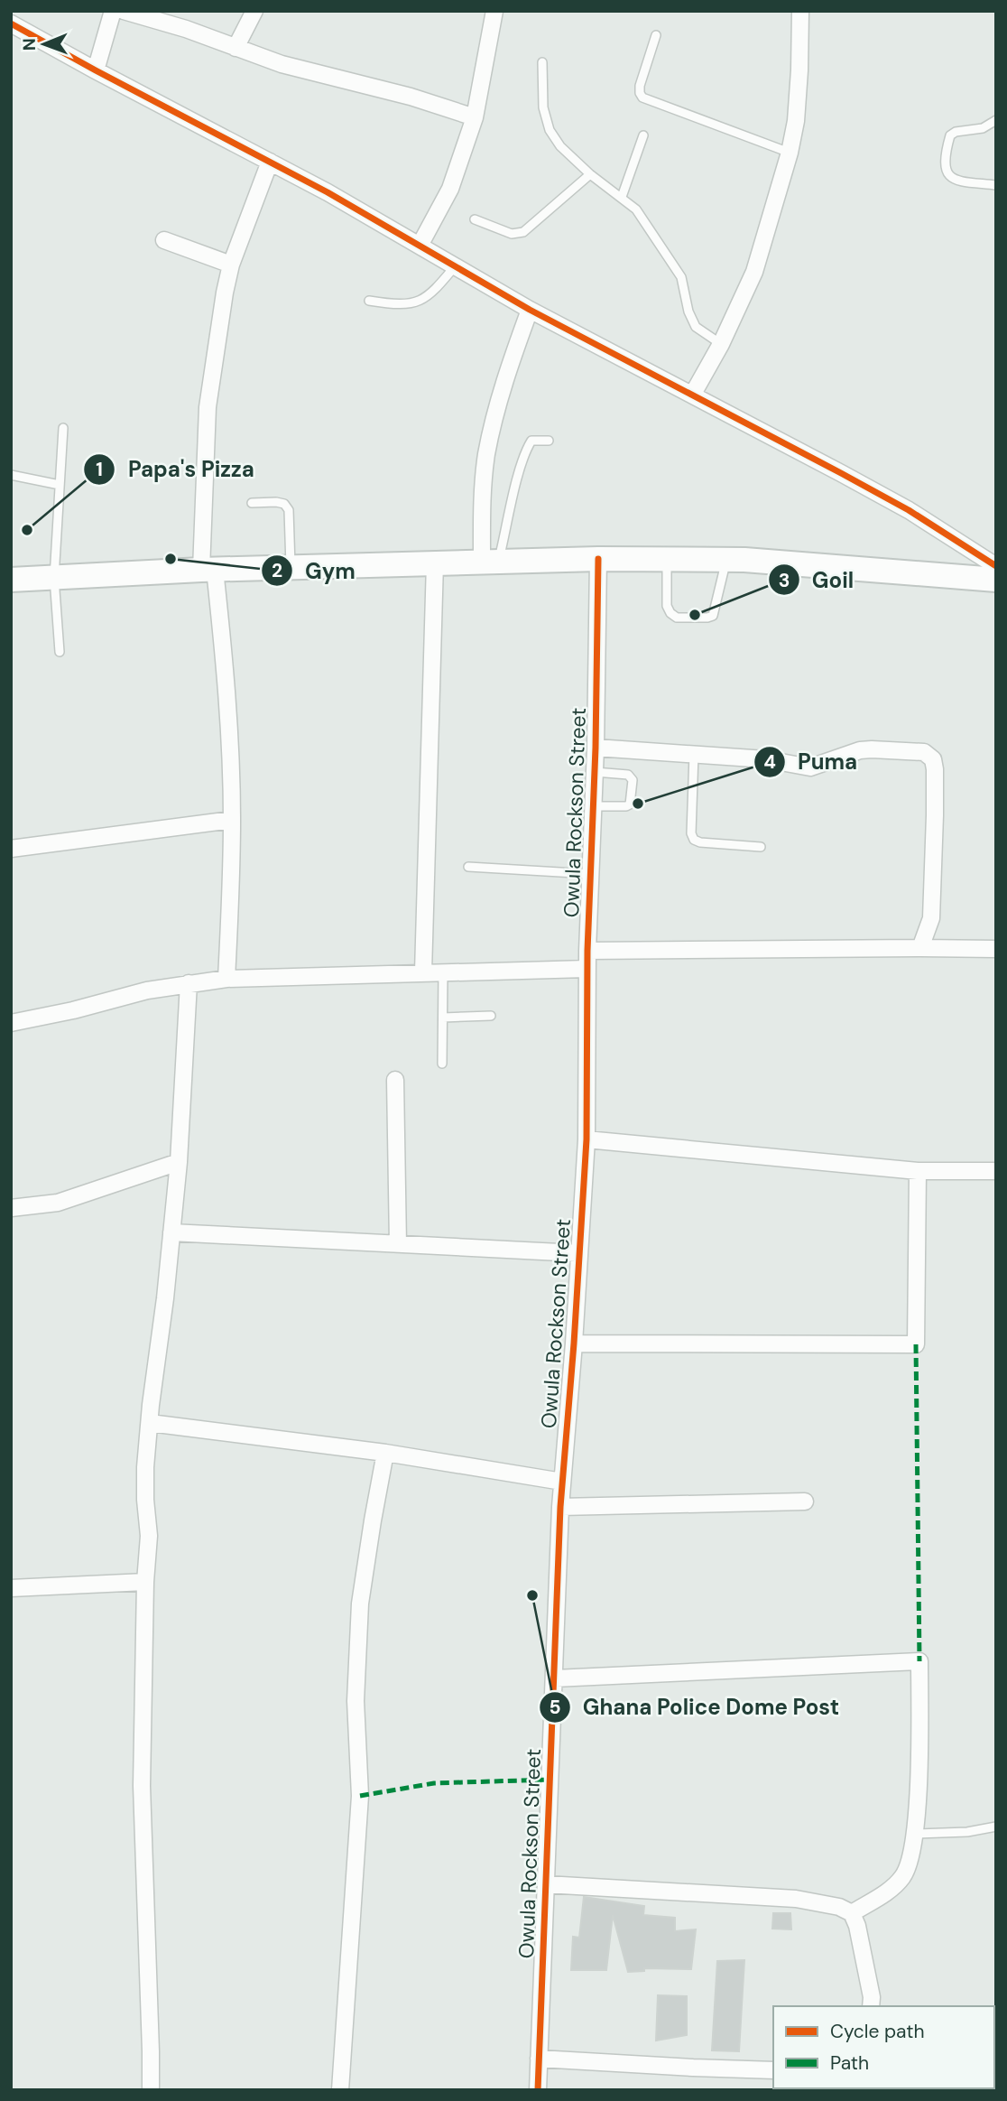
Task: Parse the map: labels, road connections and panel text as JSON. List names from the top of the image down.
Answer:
{
  "streets": {
    "street": ["Owula Rockson Street"]
  },
  "places": [
    "Papa's Pizza",
    "Gym",
    "Goil",
    "Puma",
    "Ghana Police Dome Post"
  ],
  "legend": ["Cycle path", "Path"],
  "north": "left"
}
